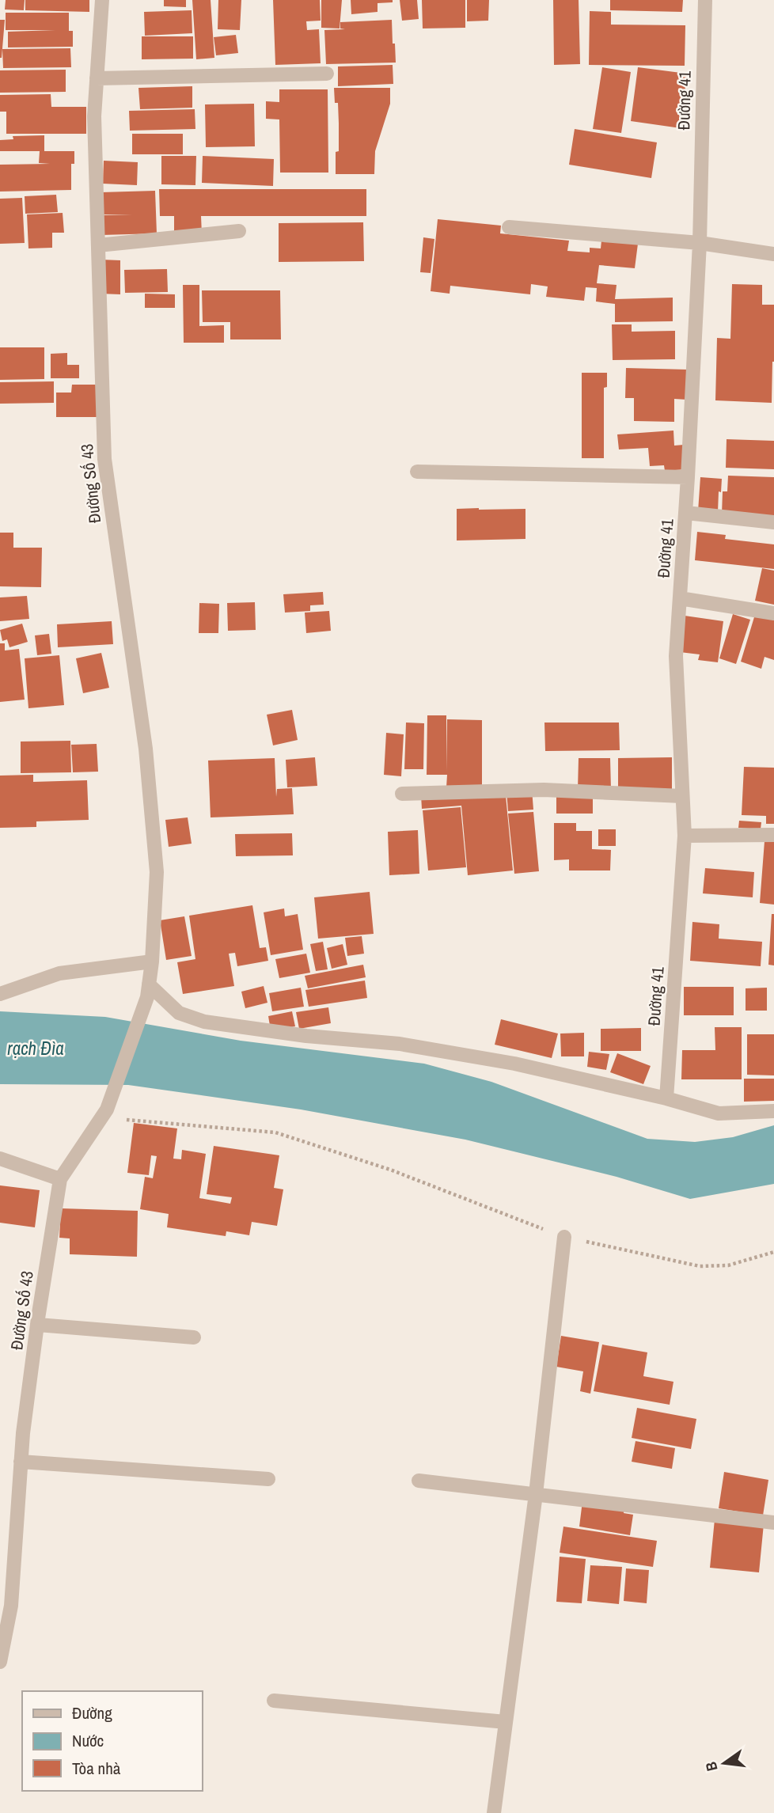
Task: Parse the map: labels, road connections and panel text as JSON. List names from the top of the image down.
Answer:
{
  "streets": {
    "street": ["Đường 41", "Đường Số 43"]
  },
  "water": ["rạch Đìa"],
  "legend": ["Đường", "Nước", "Tòa nhà"],
  "north": "left"
}
